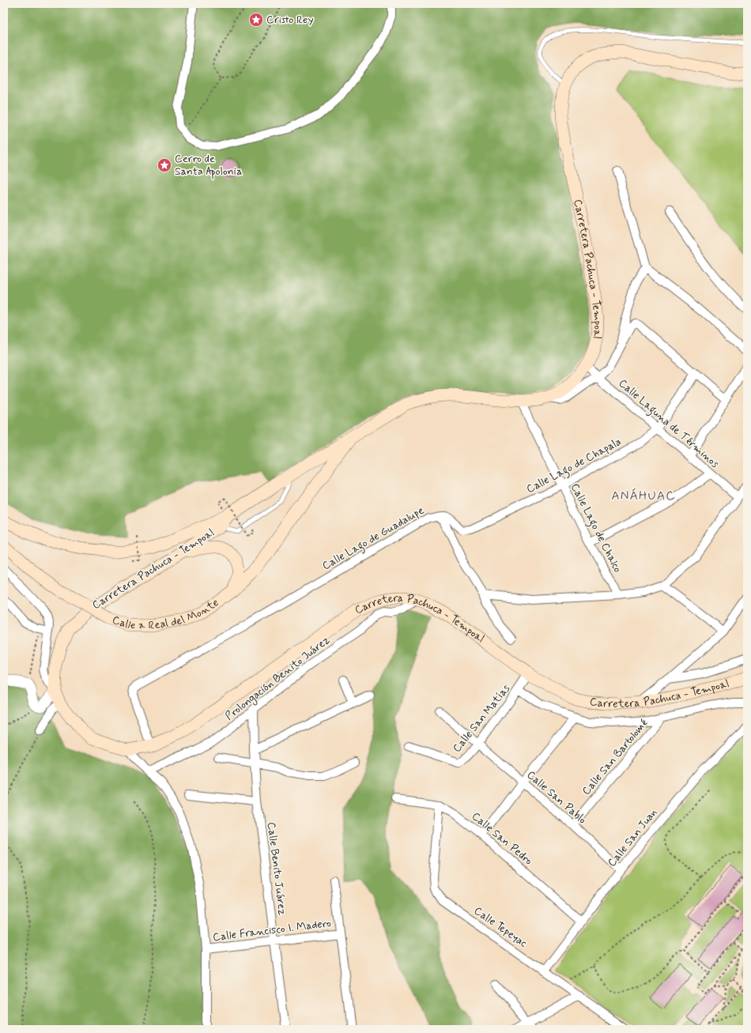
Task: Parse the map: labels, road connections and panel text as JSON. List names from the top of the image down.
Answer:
{
  "streets": {
    "main road": ["Carretera Pachuca - Tempoal", "Calle a Real del Monte"],
    "street": [
      "Calle Laguna de Términos",
      "Calle Lago de Chapala",
      "Calle Lago de Chalco",
      "Calle Lago de Guadalupe",
      "Prolongación Benito Juárez",
      "Calle San Matías",
      "Calle San Bartolomé",
      "Calle San Pablo",
      "Calle San Juan",
      "Calle San Pedro",
      "Calle Benito Juárez",
      "Calle Tepeyac",
      "Calle Francisco I. Madero"
    ]
  },
  "crossings": [
    ["Carretera Pachuca - Tempoal", "Calle Laguna de Términos"],
    ["Carretera Pachuca - Tempoal", "Calle Lago de Chalco"],
    ["Carretera Pachuca - Tempoal", "Calle Lago de Guadalupe"],
    ["Carretera Pachuca - Tempoal", "Calle a Real del Monte"],
    ["Carretera Pachuca - Tempoal", "Prolongación Benito Juárez"],
    ["Carretera Pachuca - Tempoal", "Calle San Matías"],
    ["Calle Laguna de Términos", "Calle Lago de Chapala"],
    ["Calle Lago de Chapala", "Calle Lago de Chalco"],
    ["Calle Lago de Chapala", "Calle Lago de Guadalupe"],
    ["Prolongación Benito Juárez", "Calle Benito Juárez"],
    ["Calle San Matías", "Calle San Pablo"],
    ["Calle San Bartolomé", "Calle San Pablo"],
    ["Calle San Pablo", "Calle San Juan"],
    ["Calle San Juan", "Calle San Pedro"],
    ["Calle San Juan", "Calle Tepeyac"],
    ["Calle San Pedro", "Calle Tepeyac"],
    ["Calle Benito Juárez", "Calle Francisco I. Madero"]
  ],
  "districts": ["ANÁHUAC"],
  "places": {
    "place": ["Cristo Rey", "Cerro de Santa Apolonia"]
  }
}
